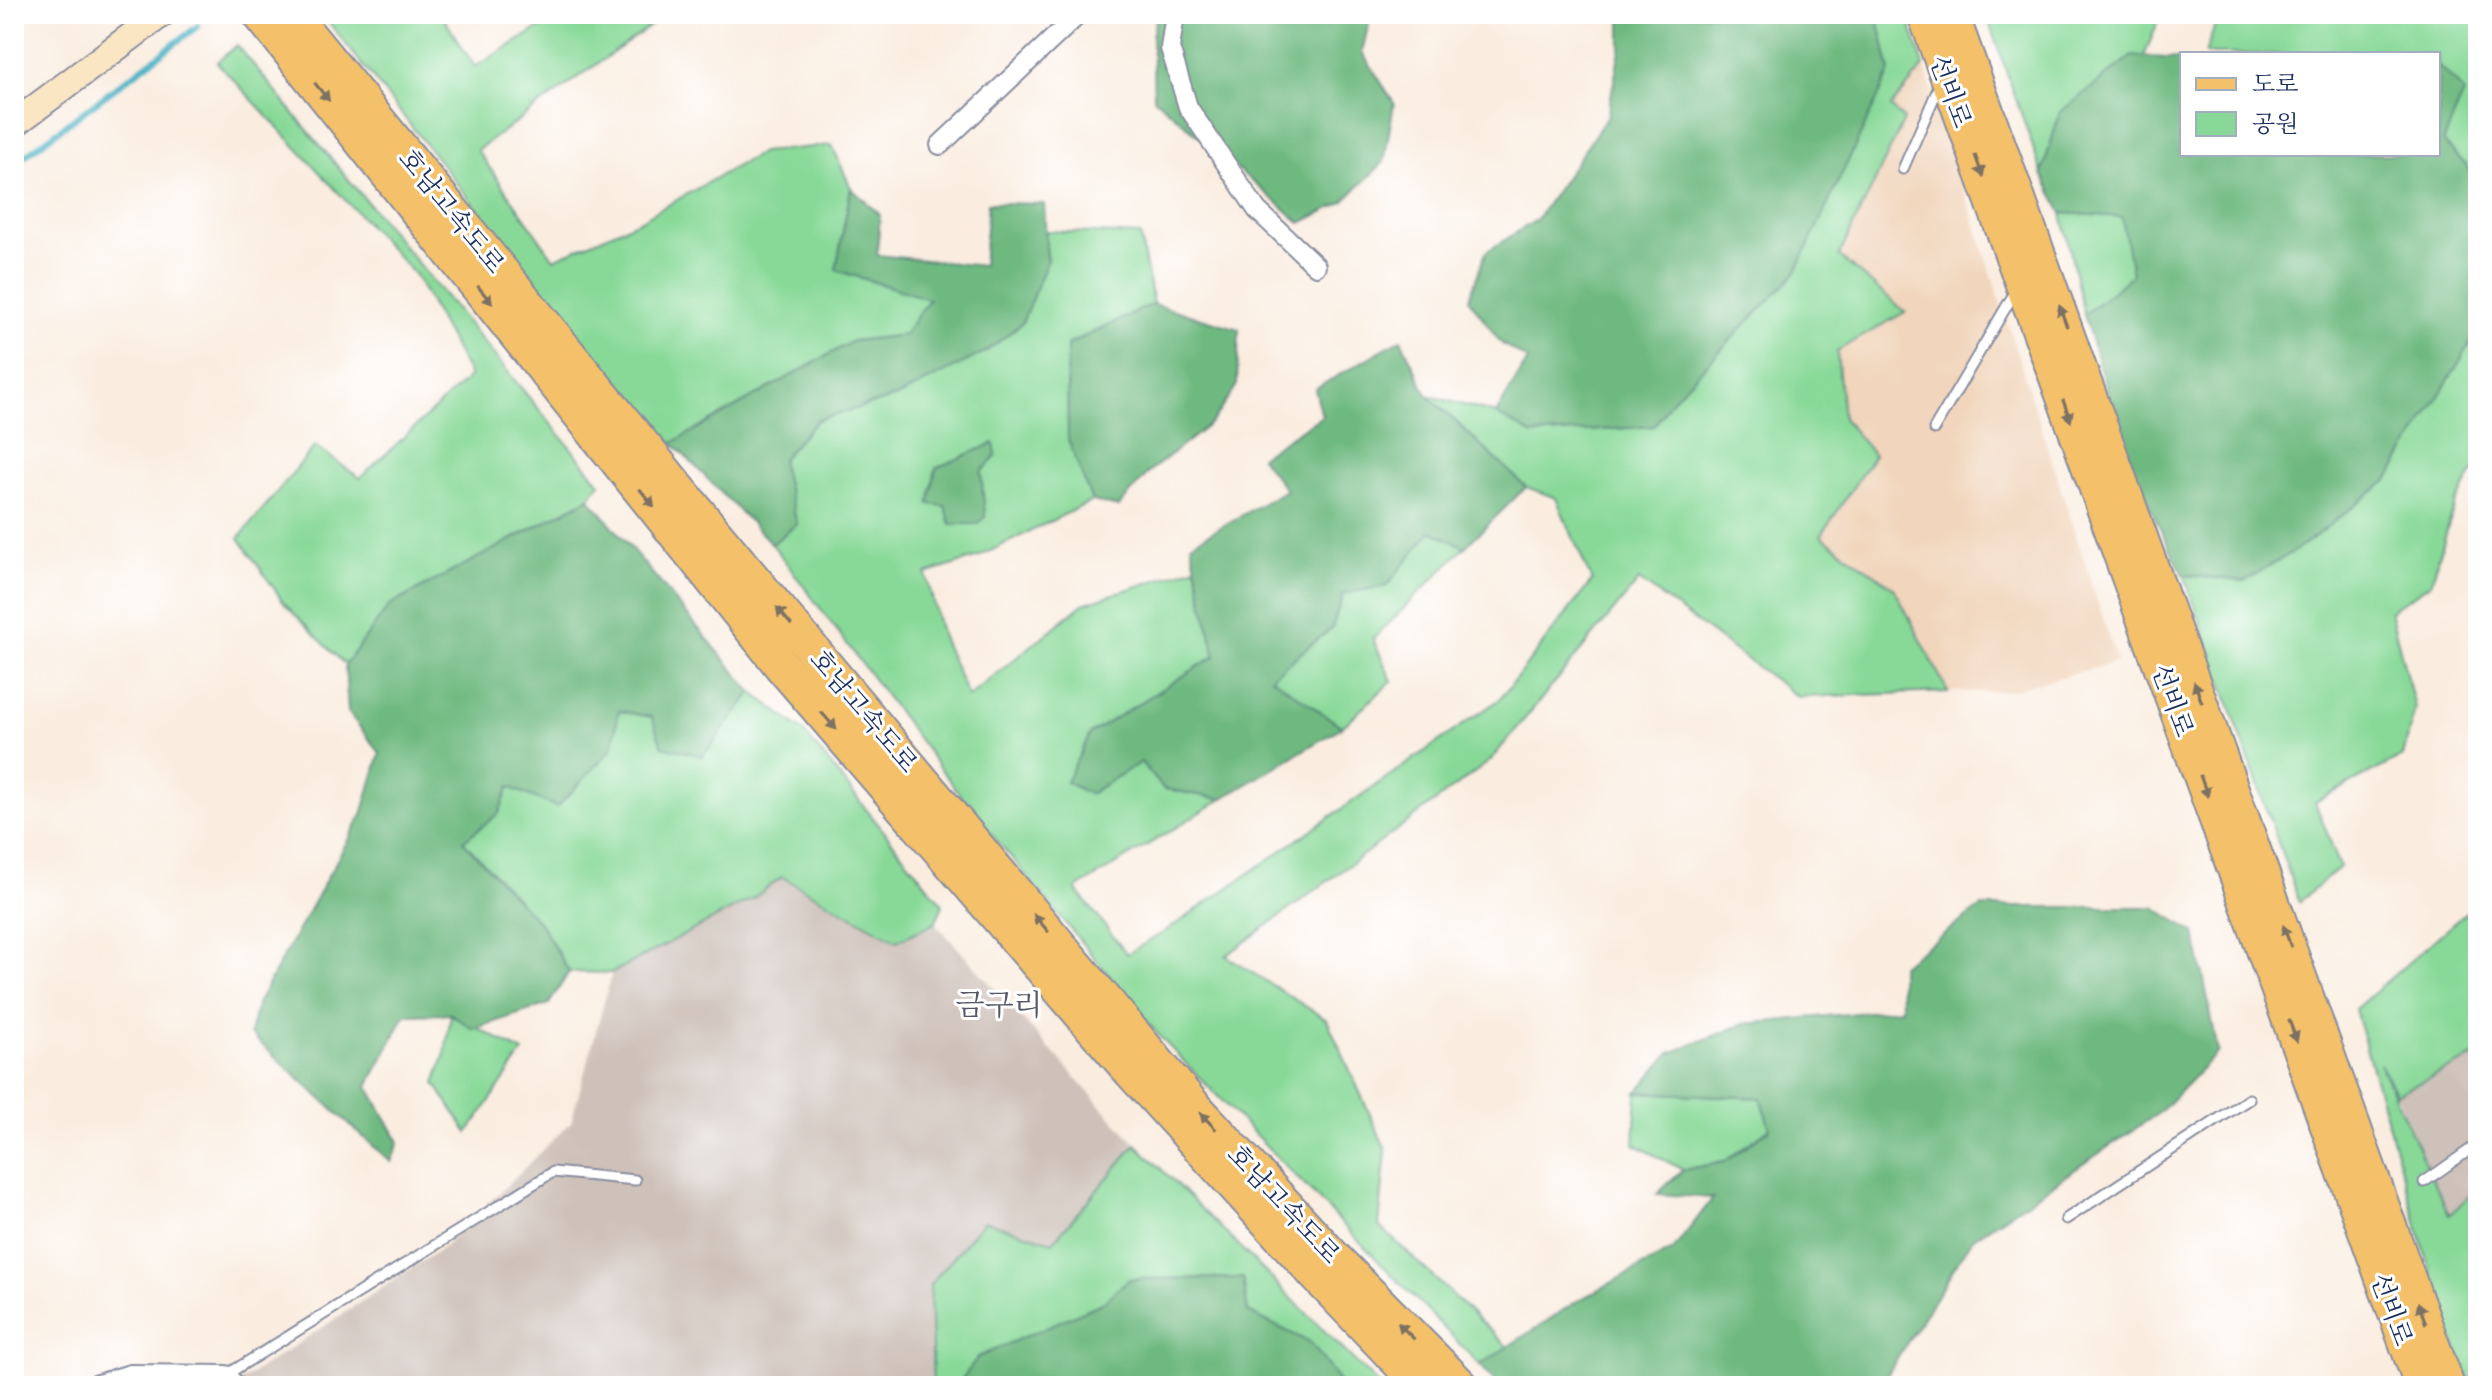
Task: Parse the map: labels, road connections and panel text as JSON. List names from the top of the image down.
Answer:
{
  "streets": {
    "highway": ["호남고속도로"],
    "main road": ["선비로"]
  },
  "districts": ["금구리"],
  "legend": ["도로", "공원"]
}
